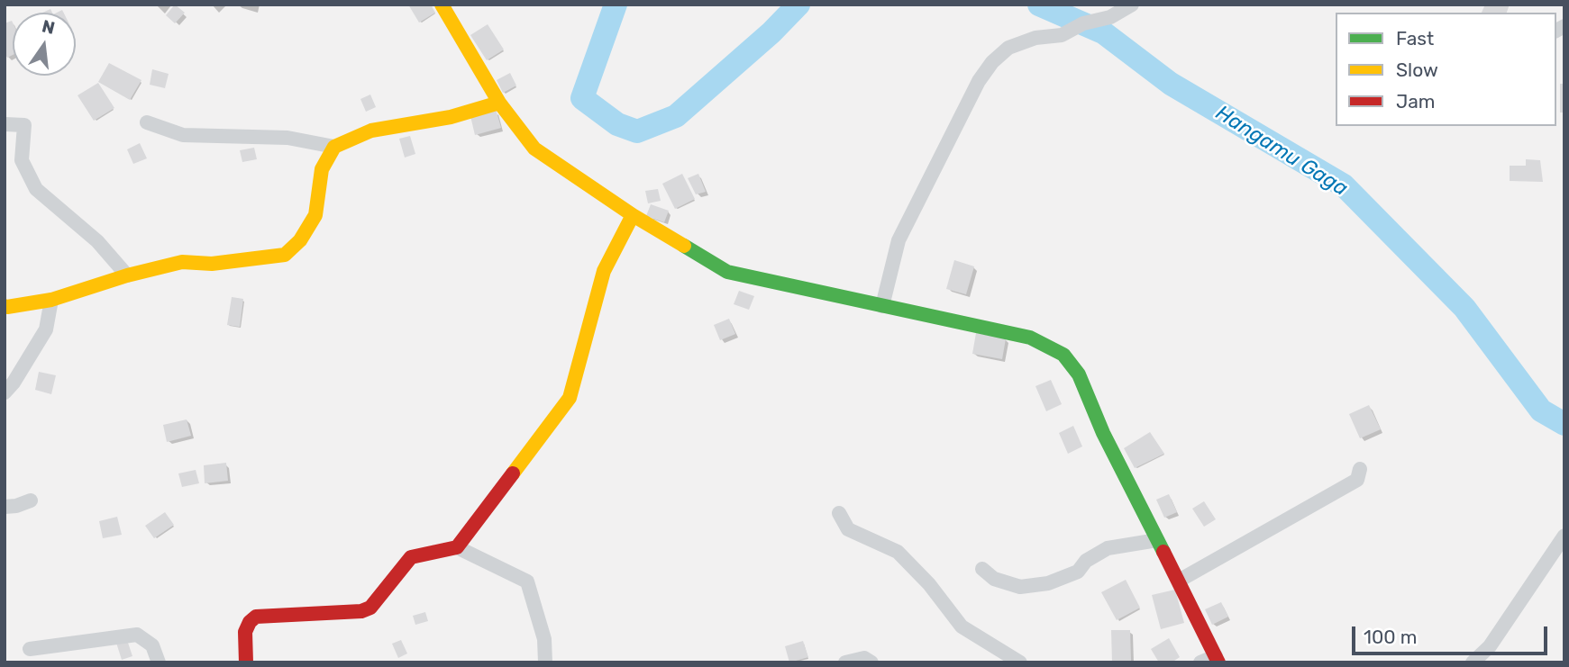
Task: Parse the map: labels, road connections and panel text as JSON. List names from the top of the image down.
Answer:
{
  "water": ["Hangamu Gaga"],
  "legend": ["Fast", "Slow", "Jam"],
  "scale_bar": "100 m",
  "north": "top"
}
